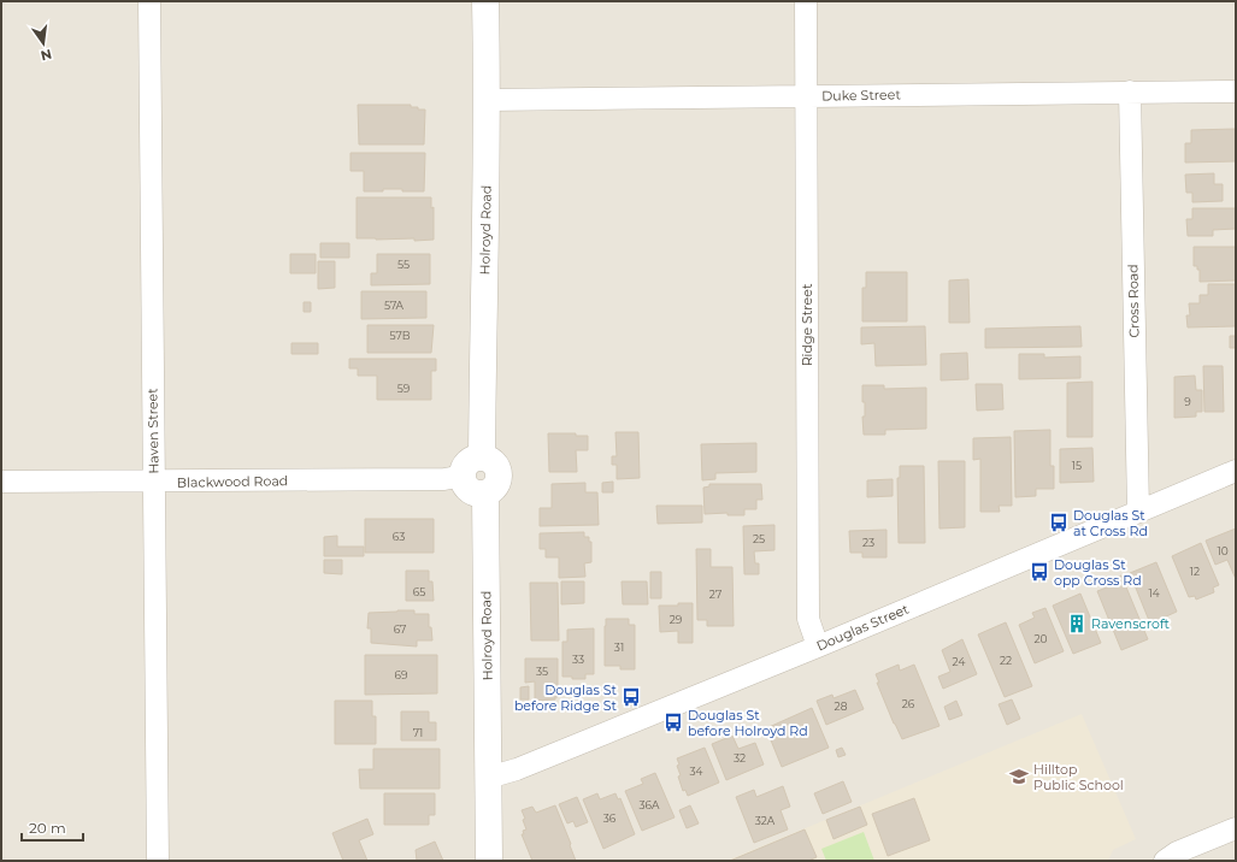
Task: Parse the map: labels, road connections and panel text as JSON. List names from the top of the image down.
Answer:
{
  "streets": {
    "street": [
      "Duke Street",
      "Holroyd Road",
      "Cross Road",
      "Ridge Street",
      "Haven Street",
      "Blackwood Road",
      "Douglas Street"
    ]
  },
  "crossings": [
    ["Duke Street", "Holroyd Road"],
    ["Duke Street", "Cross Road"],
    ["Duke Street", "Ridge Street"],
    ["Holroyd Road", "Blackwood Road"],
    ["Holroyd Road", "Douglas Street"],
    ["Cross Road", "Douglas Street"],
    ["Ridge Street", "Douglas Street"],
    ["Haven Street", "Blackwood Road"]
  ],
  "places": {
    "bus stop": [
      "Douglas St at Cross Rd",
      "Douglas St opp Cross Rd",
      "Douglas St before Ridge St",
      "Douglas St before Holroyd Rd"
    ],
    "building": ["Ravenscroft"],
    "school or university": ["Hilltop Public School"]
  },
  "house_numbers": [
    "55",
    "57A",
    "57B",
    "59",
    "9",
    "15",
    "63",
    "25",
    "23",
    "10",
    "12",
    "65",
    "14",
    "27",
    "29",
    "67",
    "20",
    "31",
    "33",
    "22",
    "24",
    "35",
    "69",
    "26",
    "28",
    "71",
    "32",
    "34",
    "36A",
    "36",
    "32A"
  ],
  "scale_bar": "20 m",
  "north": "bottom"
}
